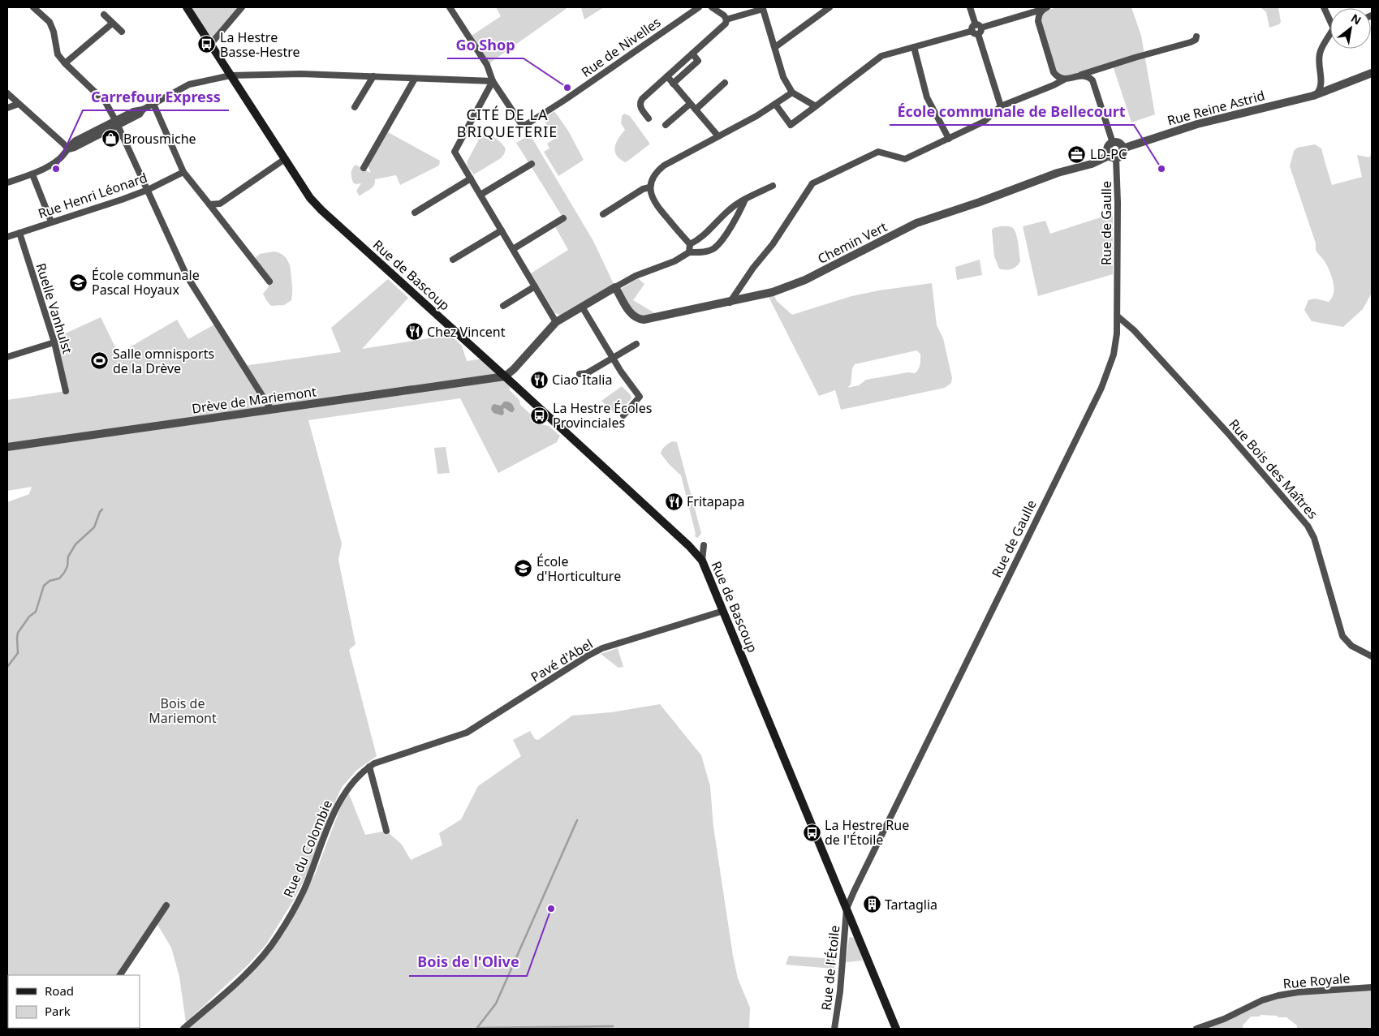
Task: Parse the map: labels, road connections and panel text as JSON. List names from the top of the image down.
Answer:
{
  "streets": {
    "main road": ["Rue de Bascoup"],
    "street": [
      "Rue de Nivelles",
      "Rue Reine Astrid",
      "Rue Henri Léonard",
      "Rue de Gaulle",
      "Chemin Vert",
      "Ruelle Vanhulst",
      "Drève de Mariemont",
      "Rue Bois des Maîtres",
      "Pavé d'Abel",
      "Rue du Colombie",
      "Rue de l'Étoile",
      "Rue Royale"
    ]
  },
  "crossings": [
    ["Rue Reine Astrid", "Rue de Gaulle"],
    ["Rue Reine Astrid", "Chemin Vert"],
    ["Rue Henri Léonard", "Ruelle Vanhulst"],
    ["Rue de Gaulle", "Chemin Vert"],
    ["Rue de Gaulle", "Rue de Bascoup"],
    ["Rue de Gaulle", "Rue Bois des Maîtres"],
    ["Rue de Gaulle", "Rue de l'Étoile"],
    ["Rue de Bascoup", "Drève de Mariemont"],
    ["Rue de Bascoup", "Pavé d'Abel"],
    ["Rue de Bascoup", "Rue de l'Étoile"],
    ["Pavé d'Abel", "Rue du Colombie"]
  ],
  "districts": ["CITÉ DE LA BRIQUETERIE"],
  "parks": ["Bois de Mariemont"],
  "places": {
    "bus stop": ["La Hestre Basse-Hestre", "La Hestre Écoles Provinciales", "La Hestre Rue de l'Étoile"],
    "other": [
      "Go Shop",
      "Carrefour Express",
      "École communale de Bellecourt",
      "Bois de l'Olive"
    ],
    "shop": ["Brousmiche"],
    "office": ["LD-PC"],
    "school or university": ["École communale Pascal Hoyaux", "École d'Horticulture"],
    "restaurant": ["Chez Vincent", "Ciao Italia", "Fritapapa"],
    "sports": ["Salle omnisports de la Drève"],
    "building": ["Tartaglia"]
  },
  "legend": ["Road", "Park"],
  "north": "top right"
}
